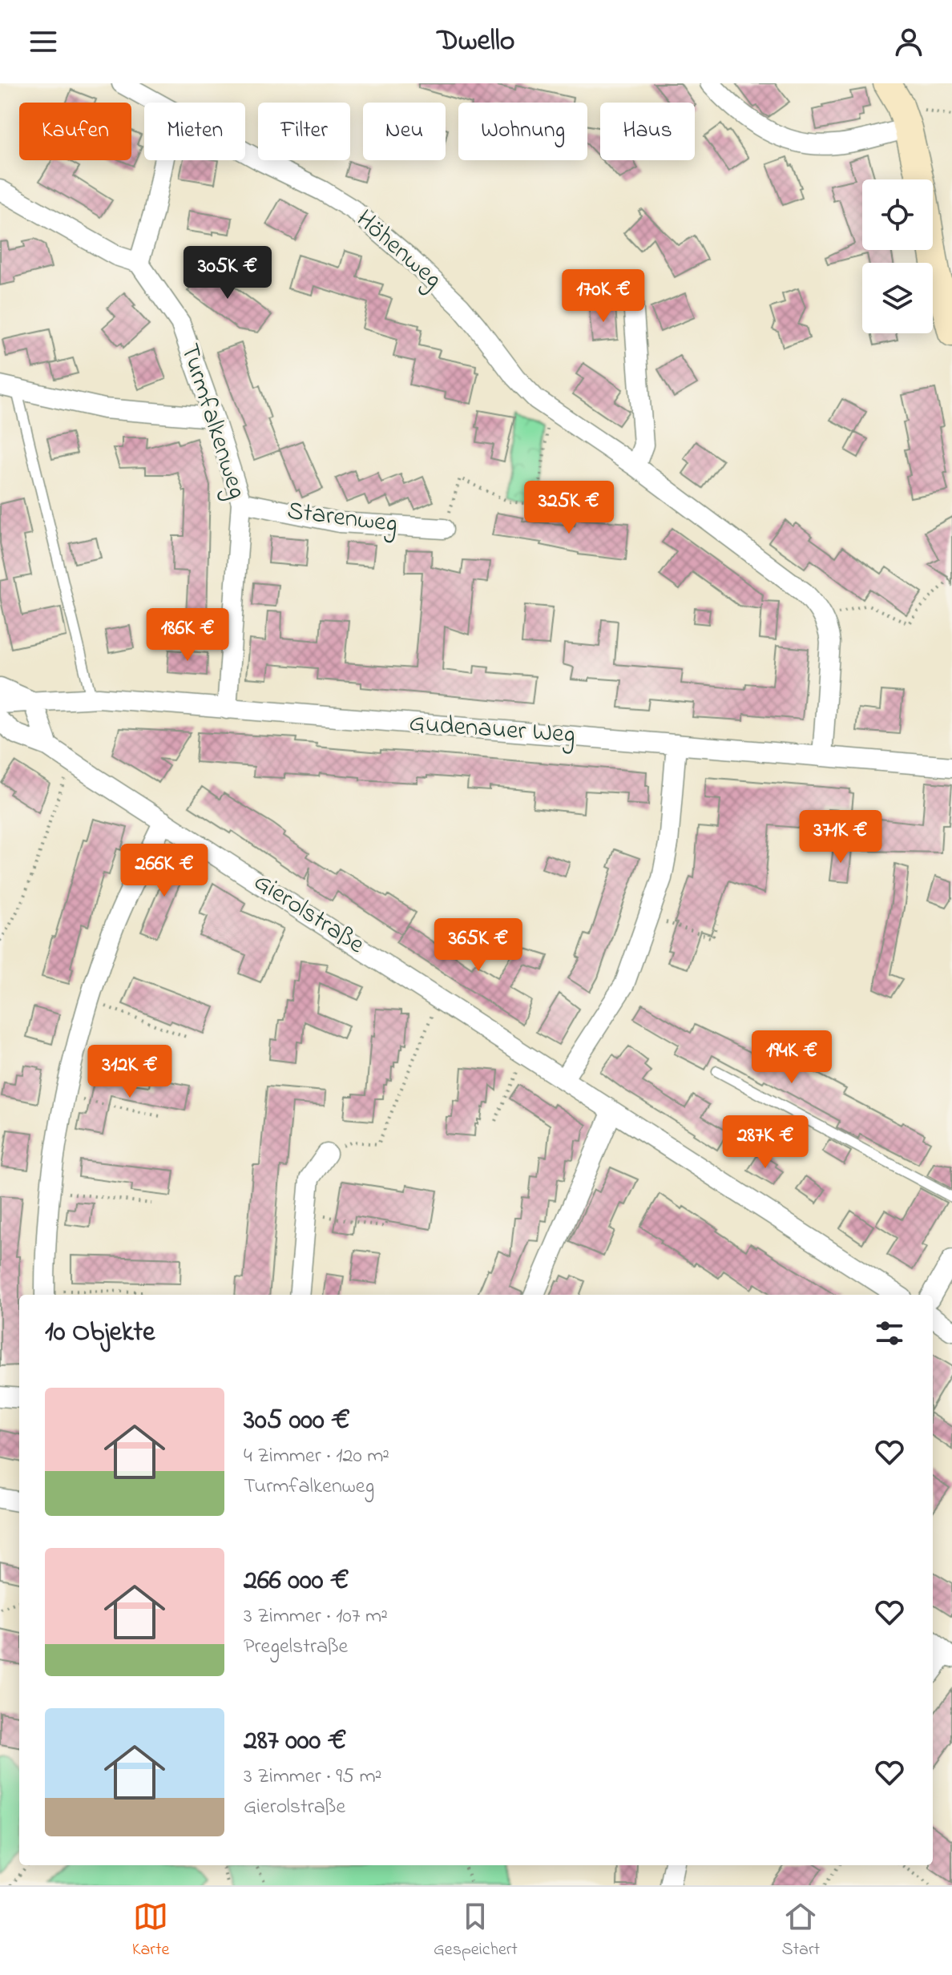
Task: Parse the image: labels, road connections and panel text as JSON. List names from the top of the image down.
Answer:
{
  "streets": {
    "street": [
      "Höhenweg",
      "Turmfalkenweg",
      "Starenweg",
      "Gudenauer Weg",
      "Gierolstraße"
    ]
  },
  "crossings": [
    ["Höhenweg", "Gudenauer Weg"],
    ["Turmfalkenweg", "Starenweg"],
    ["Turmfalkenweg", "Gudenauer Weg"]
  ],
  "page": {
    "header": "Dwello",
    "chip": [
      "Kaufen",
      "Mieten",
      "Filter",
      "Neu",
      "Wohnung",
      "Haus"
    ],
    "price": [
      "305K €",
      "170K €",
      "325K €",
      "186K €",
      "371K €",
      "266K €",
      "365K €",
      "194K €",
      "312K €",
      "287K €"
    ],
    "heading": "10 Objekte",
    "list": [
      {
        "name": "305 000 €",
        "note": "4 Zimmer · 120 m² · Turmfalkenweg"
      },
      {
        "name": "266 000 €",
        "note": "3 Zimmer · 107 m² · Pregelstraße"
      },
      {
        "name": "287 000 €",
        "note": "3 Zimmer · 95 m² · Gierolstraße"
      }
    ],
    "tabs": ["Karte", "Gespeichert", "Start"]
  }
}
